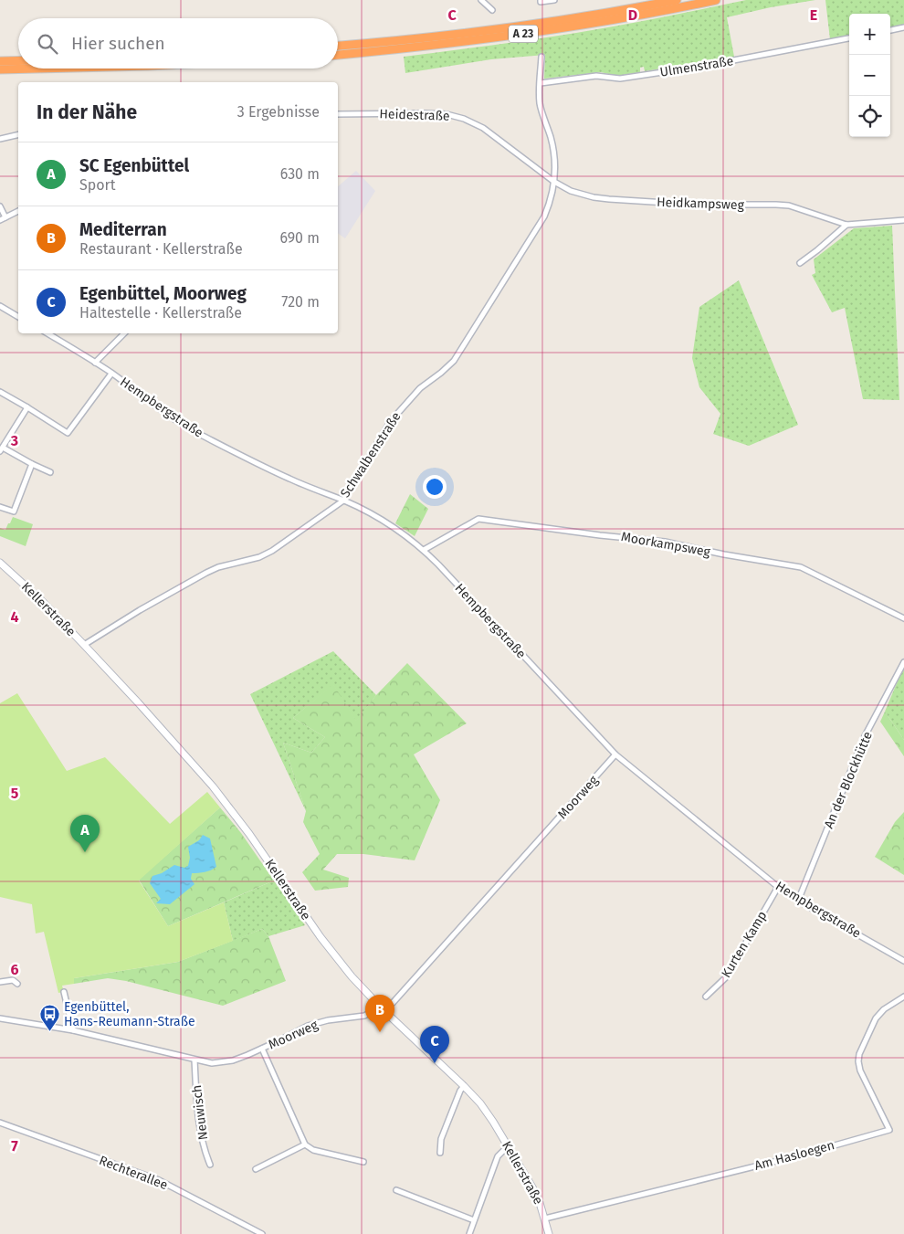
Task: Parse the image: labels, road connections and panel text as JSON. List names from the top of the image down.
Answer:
{
  "streets": {
    "highway": ["A 23"],
    "main road": ["Kellerstraße"],
    "street": [
      "Ulmenstraße",
      "Heidestraße",
      "Heidkampsweg",
      "Hempbergstraße",
      "Schwalbenstraße",
      "Moorkampsweg",
      "An der Blockhütte",
      "Moorweg",
      "Kurten Kamp",
      "Neuwisch",
      "Am Hasloegen",
      "Rechterallee"
    ]
  },
  "crossings": [
    ["Ulmenstraße", "Schwalbenstraße"],
    ["Heidestraße", "Heidkampsweg"],
    ["Heidestraße", "Schwalbenstraße"],
    ["Heidkampsweg", "Schwalbenstraße"],
    ["Hempbergstraße", "Schwalbenstraße"],
    ["Hempbergstraße", "Moorkampsweg"],
    ["Hempbergstraße", "An der Blockhütte"],
    ["Hempbergstraße", "Moorweg"],
    ["Hempbergstraße", "Kurten Kamp"],
    ["Schwalbenstraße", "Kellerstraße"],
    ["Kellerstraße", "Moorweg"],
    ["Kellerstraße", "Am Hasloegen"],
    ["Moorweg", "Neuwisch"]
  ],
  "places": {
    "bus stop": ["Egenbüttel, Hans-Reumann-Straße"]
  },
  "page": {
    "map_buttons": ["+", "−"],
    "search": "Hier suchen",
    "heading": ["In der Nähe", "3 Ergebnisse"],
    "list": [
      {
        "mark": "A",
        "name": "SC Egenbüttel",
        "note": "Sport",
        "value": "630 m"
      },
      {
        "mark": "B",
        "name": "Mediterran",
        "note": "Restaurant · Kellerstraße",
        "value": "690 m"
      },
      {
        "mark": "C",
        "name": "Egenbüttel, Moorweg",
        "note": "Haltestelle · Kellerstraße",
        "value": "720 m"
      }
    ],
    "pins": ["A", "B", "C"]
  },
  "grid": {
    "columns": ["C", "D", "E"],
    "rows": [
      "3",
      "4",
      "5",
      "6",
      "7"
    ]
  }
}
